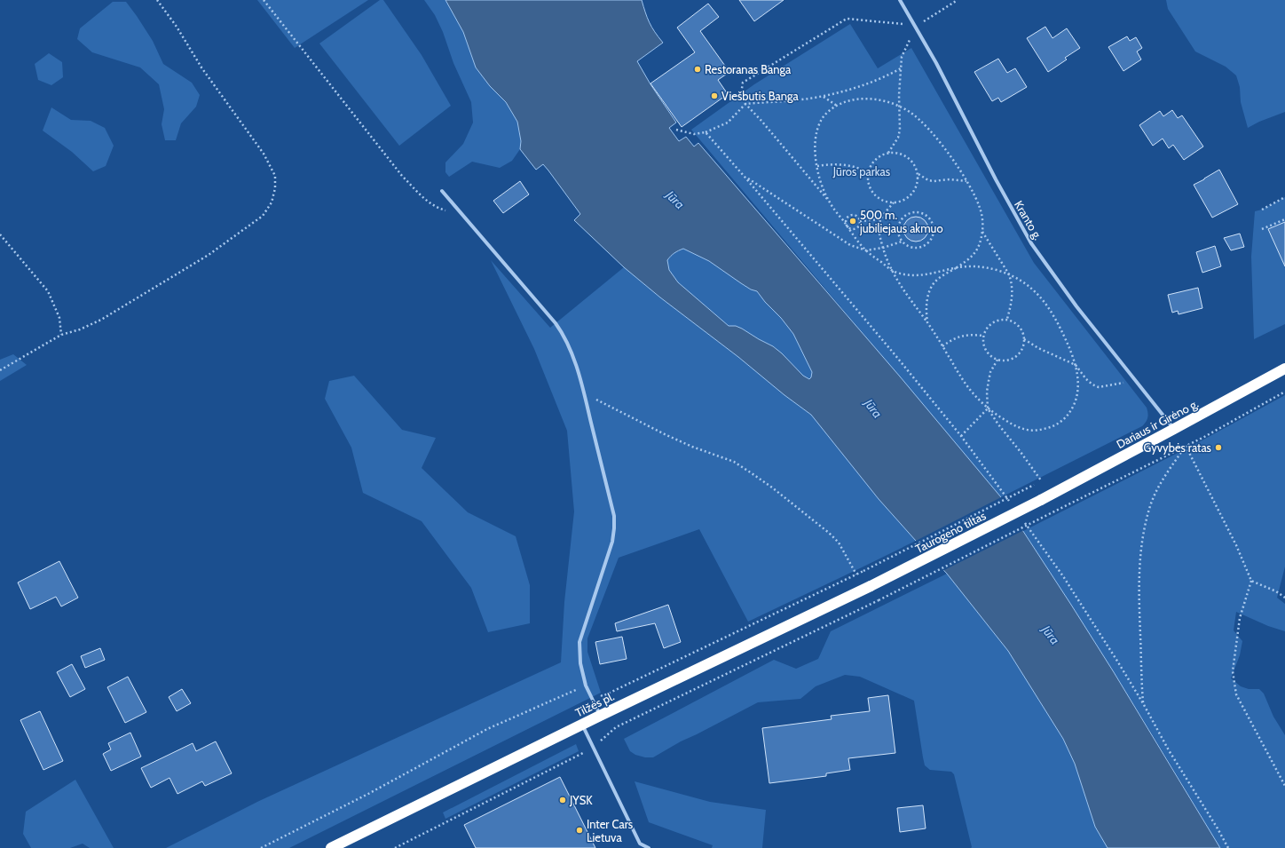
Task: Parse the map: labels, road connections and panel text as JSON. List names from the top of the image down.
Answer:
{
  "streets": {
    "highway": ["Dariaus ir Girėno g.", "Taurogeno tiltas", "Tilžės pl."],
    "street": ["Kranto g."]
  },
  "crossings": [
    ["Kranto g.", "Dariaus ir Girėno g."],
    ["Dariaus ir Girėno g.", "Taurogeno tiltas"],
    ["Taurogeno tiltas", "Tilžės pl."]
  ],
  "water": ["Jūra"],
  "parks": ["Jūros parkas"],
  "places": [
    "Restoranas Banga",
    "Viešbutis Banga",
    "500 m. jubiliejaus akmuo",
    "Gyvybės ratas",
    "JYSK",
    "Inter Cars Lietuva"
  ]
}
